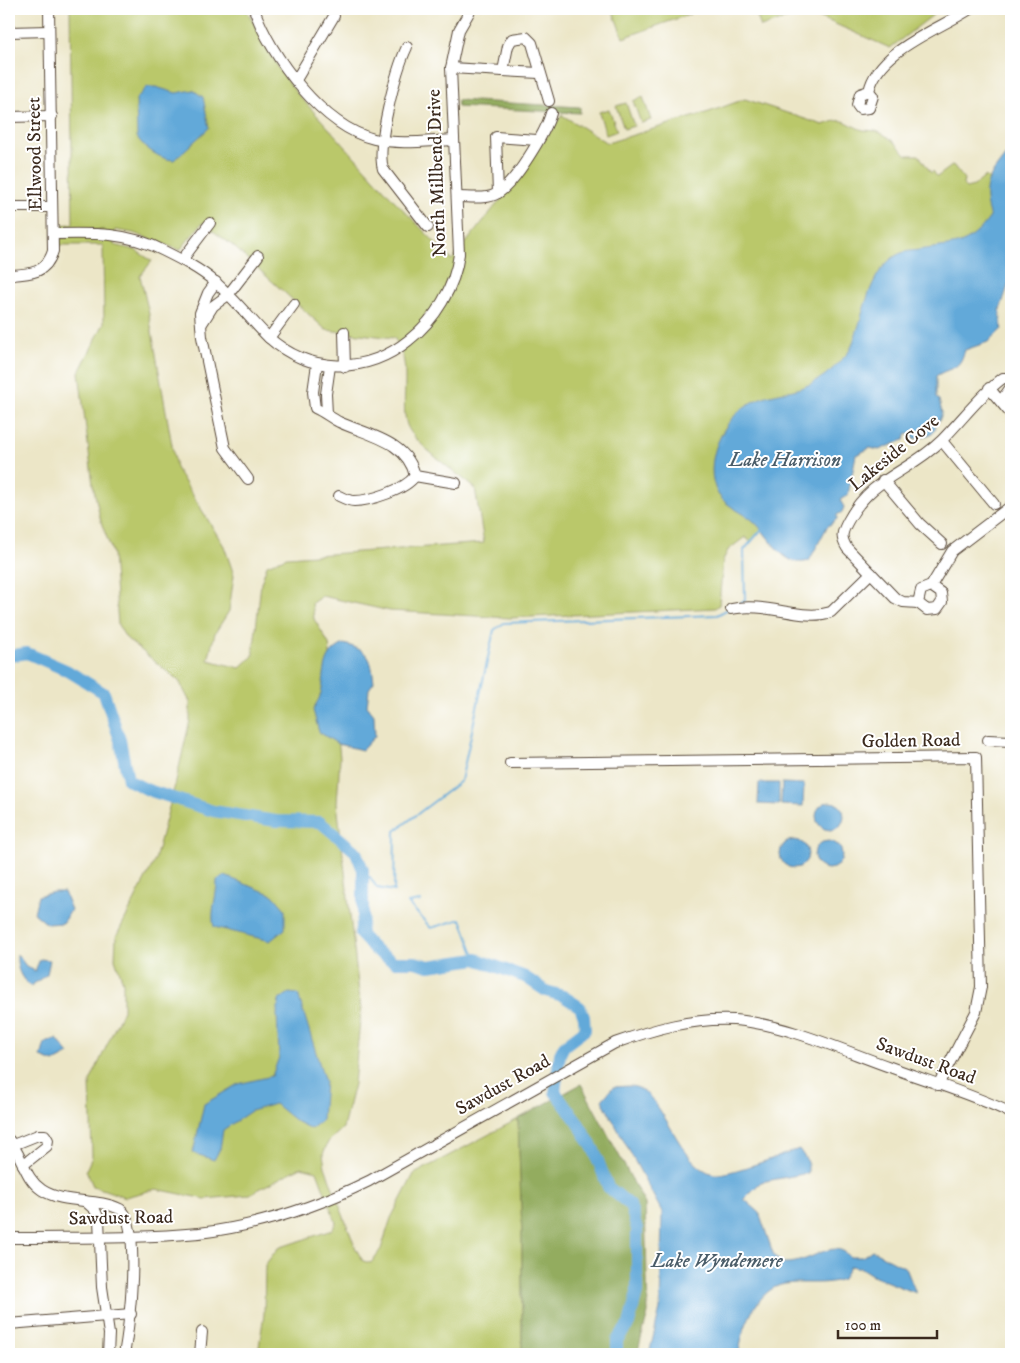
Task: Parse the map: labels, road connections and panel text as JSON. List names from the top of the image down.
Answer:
{
  "streets": {
    "street": [
      "Ellwood Street",
      "North Millbend Drive",
      "Lakeside Cove",
      "Golden Road",
      "Sawdust Road"
    ]
  },
  "crossings": [
    ["Ellwood Street", "North Millbend Drive"],
    ["Golden Road", "Sawdust Road"]
  ],
  "water": ["Lake Harrison", "Lake Wyndemere"],
  "scale_bar": "100 m"
}
